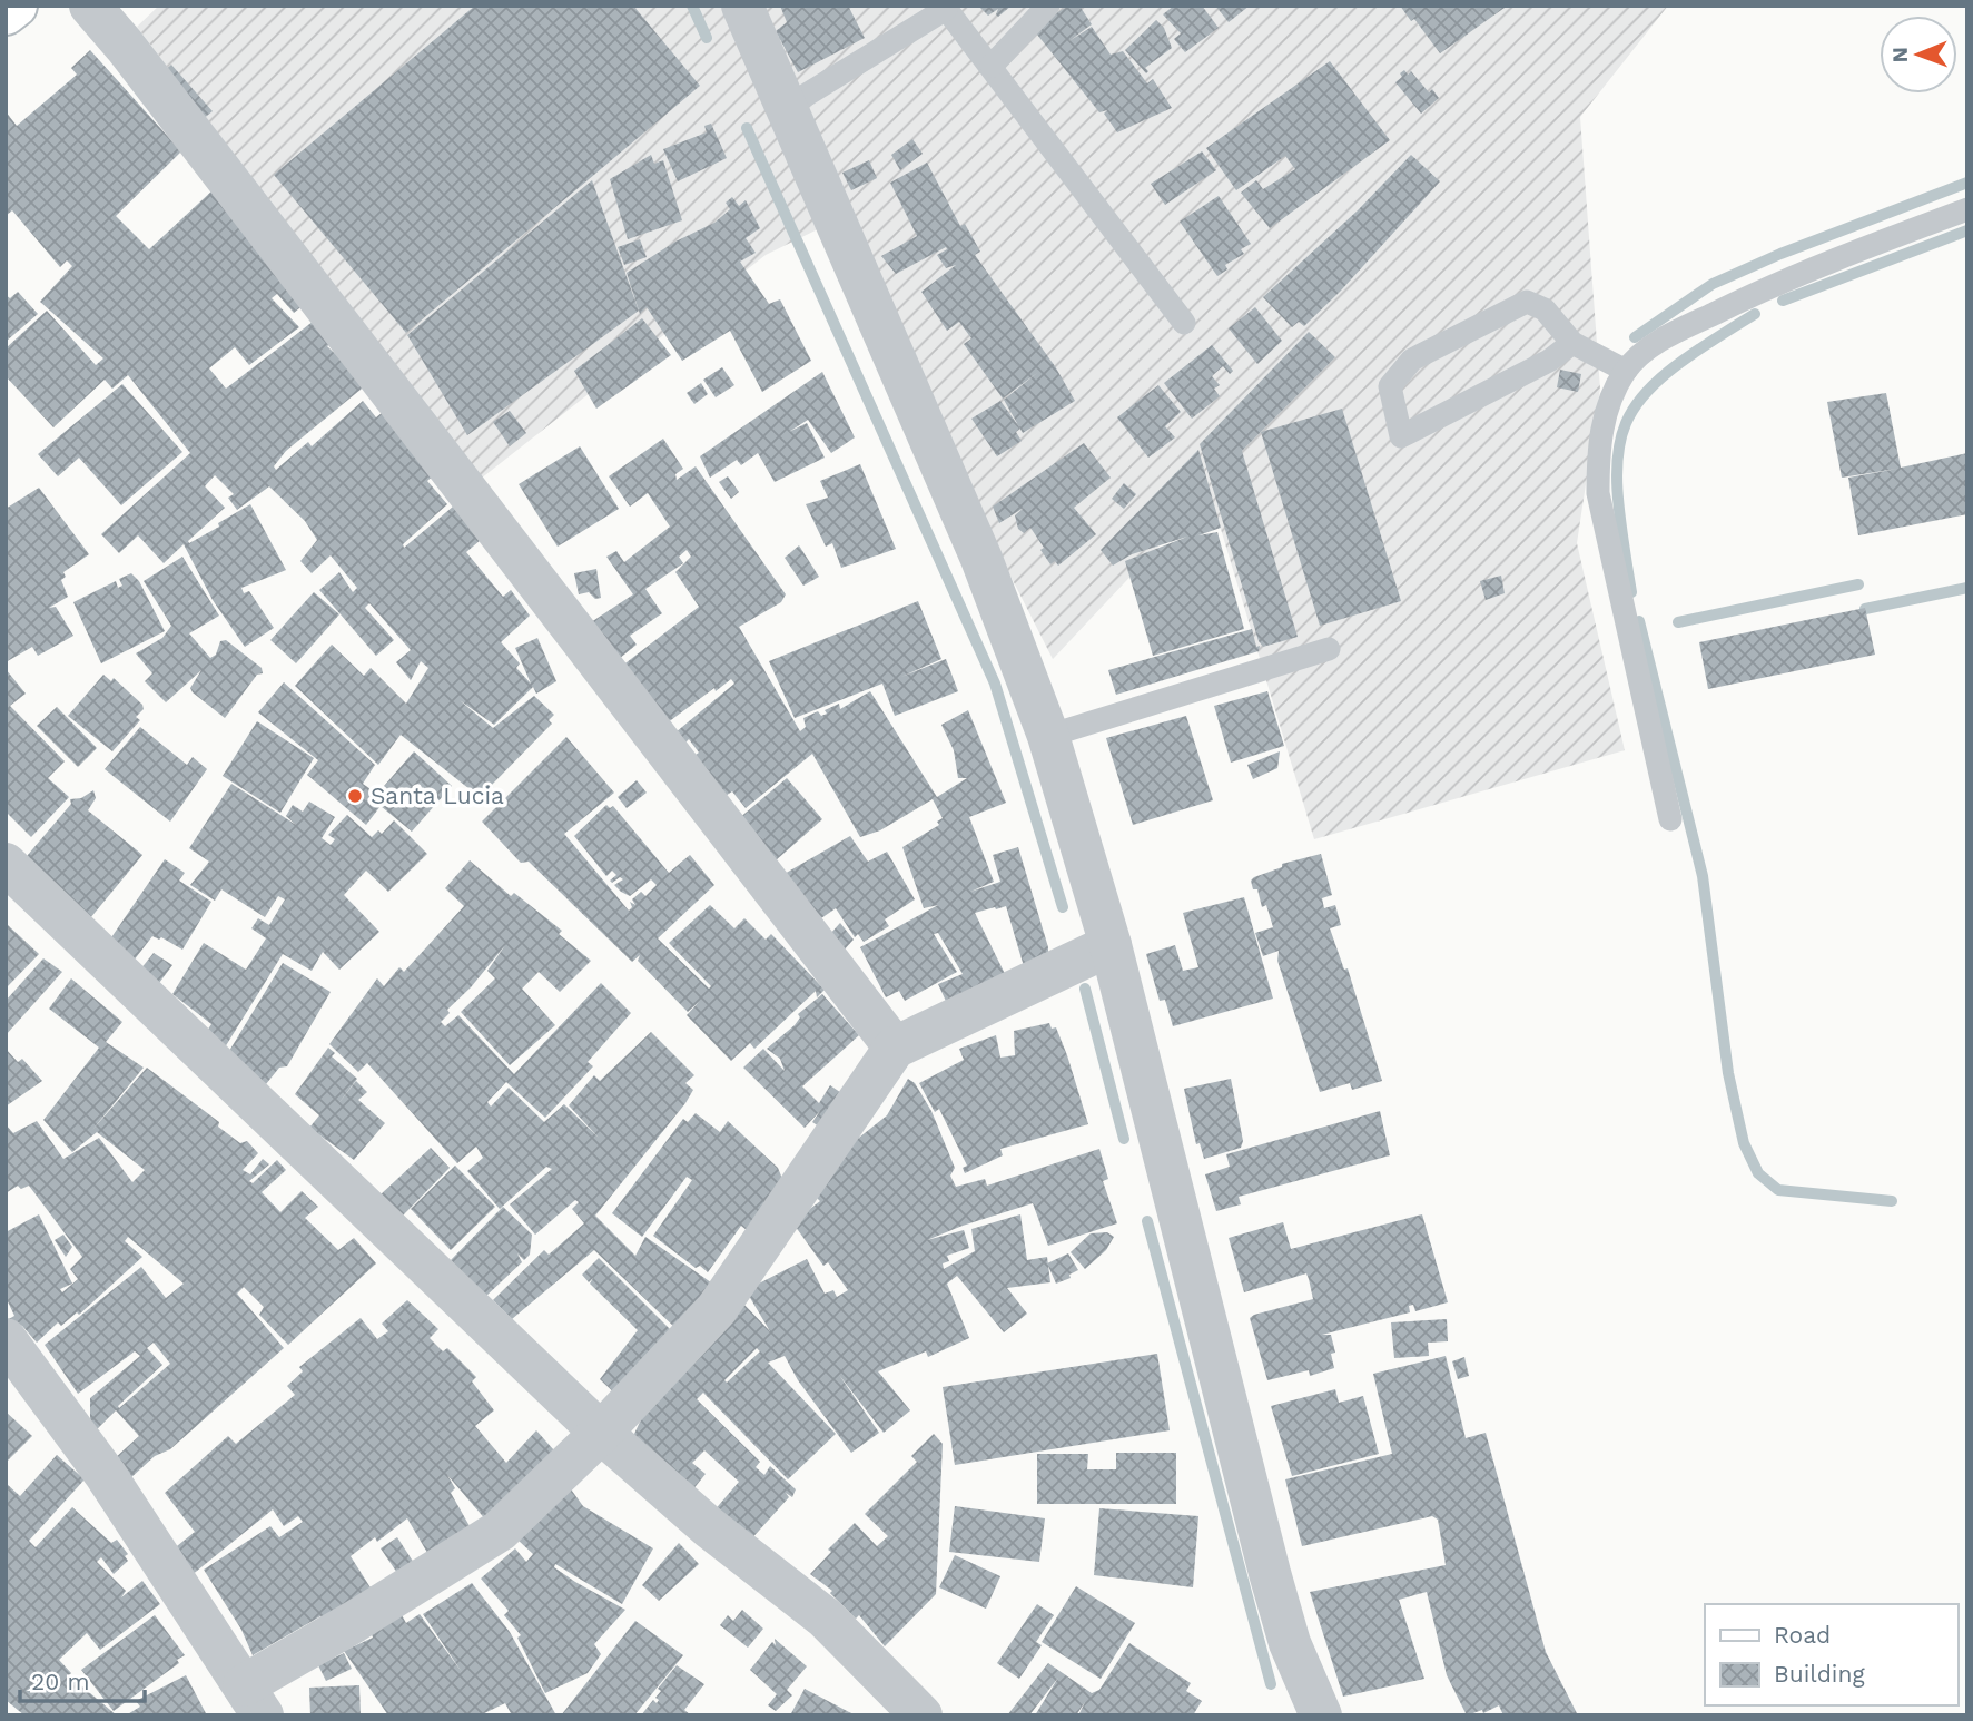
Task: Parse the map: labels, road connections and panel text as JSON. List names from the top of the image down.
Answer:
{
  "places": ["Santa Lucia"],
  "legend": ["Road", "Building"],
  "scale_bar": "20 m",
  "north": "left"
}
